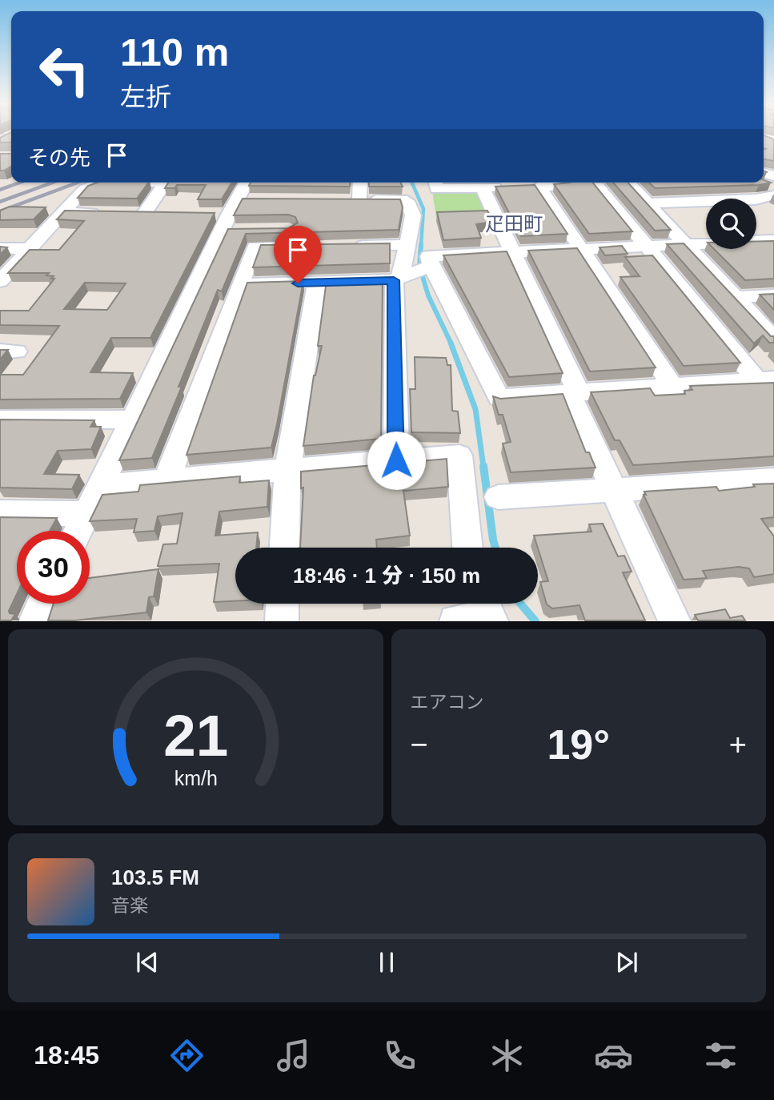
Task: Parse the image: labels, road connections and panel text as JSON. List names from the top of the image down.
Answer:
{
  "districts": ["疋田町"],
  "page": {
    "turn": ["110 m", "左折"],
    "then": "その先",
    "limit": "30",
    "trip": "18:46 · 1 分 · 150 m",
    "tile": "エアコン",
    "heat": ["−", "19°", "+"],
    "song": ["103.5 FM", "音楽"],
    "tabs": "18:45",
    "gauge": ["21", "km/h"]
  }
}
